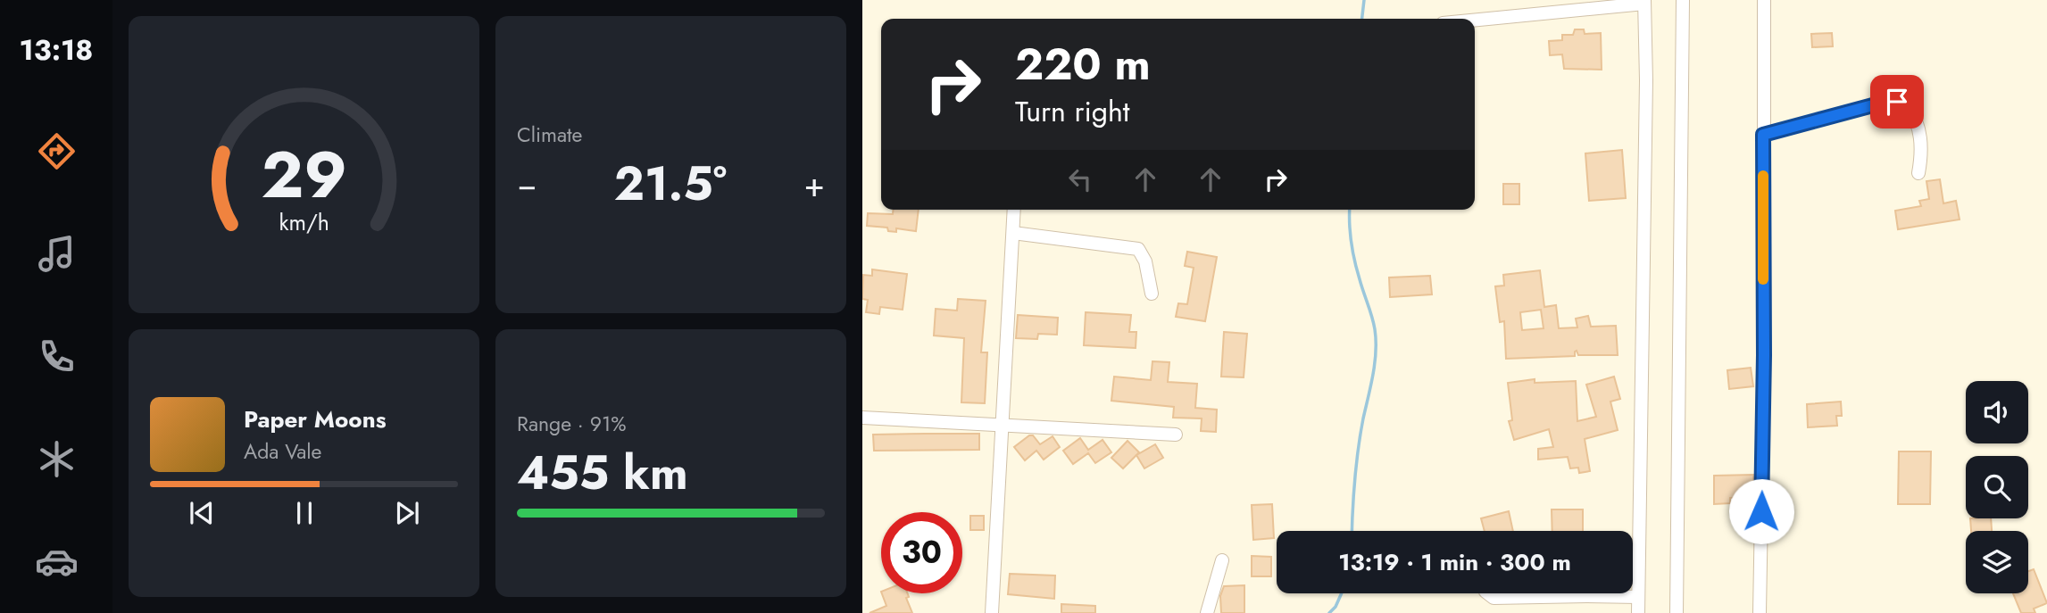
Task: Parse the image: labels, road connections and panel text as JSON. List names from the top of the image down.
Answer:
{
  "page": {
    "tabs": "13:18",
    "tile": [
      "Climate",
      ["Range · 91%", "455 km"]
    ],
    "turn": ["220 m", "Turn right"],
    "heat": ["−", "21.5°", "+"],
    "song": ["Paper Moons", "Ada Vale"],
    "limit": "30",
    "trip": "13:19 · 1 min · 300 m",
    "gauge": ["29", "km/h"]
  }
}
